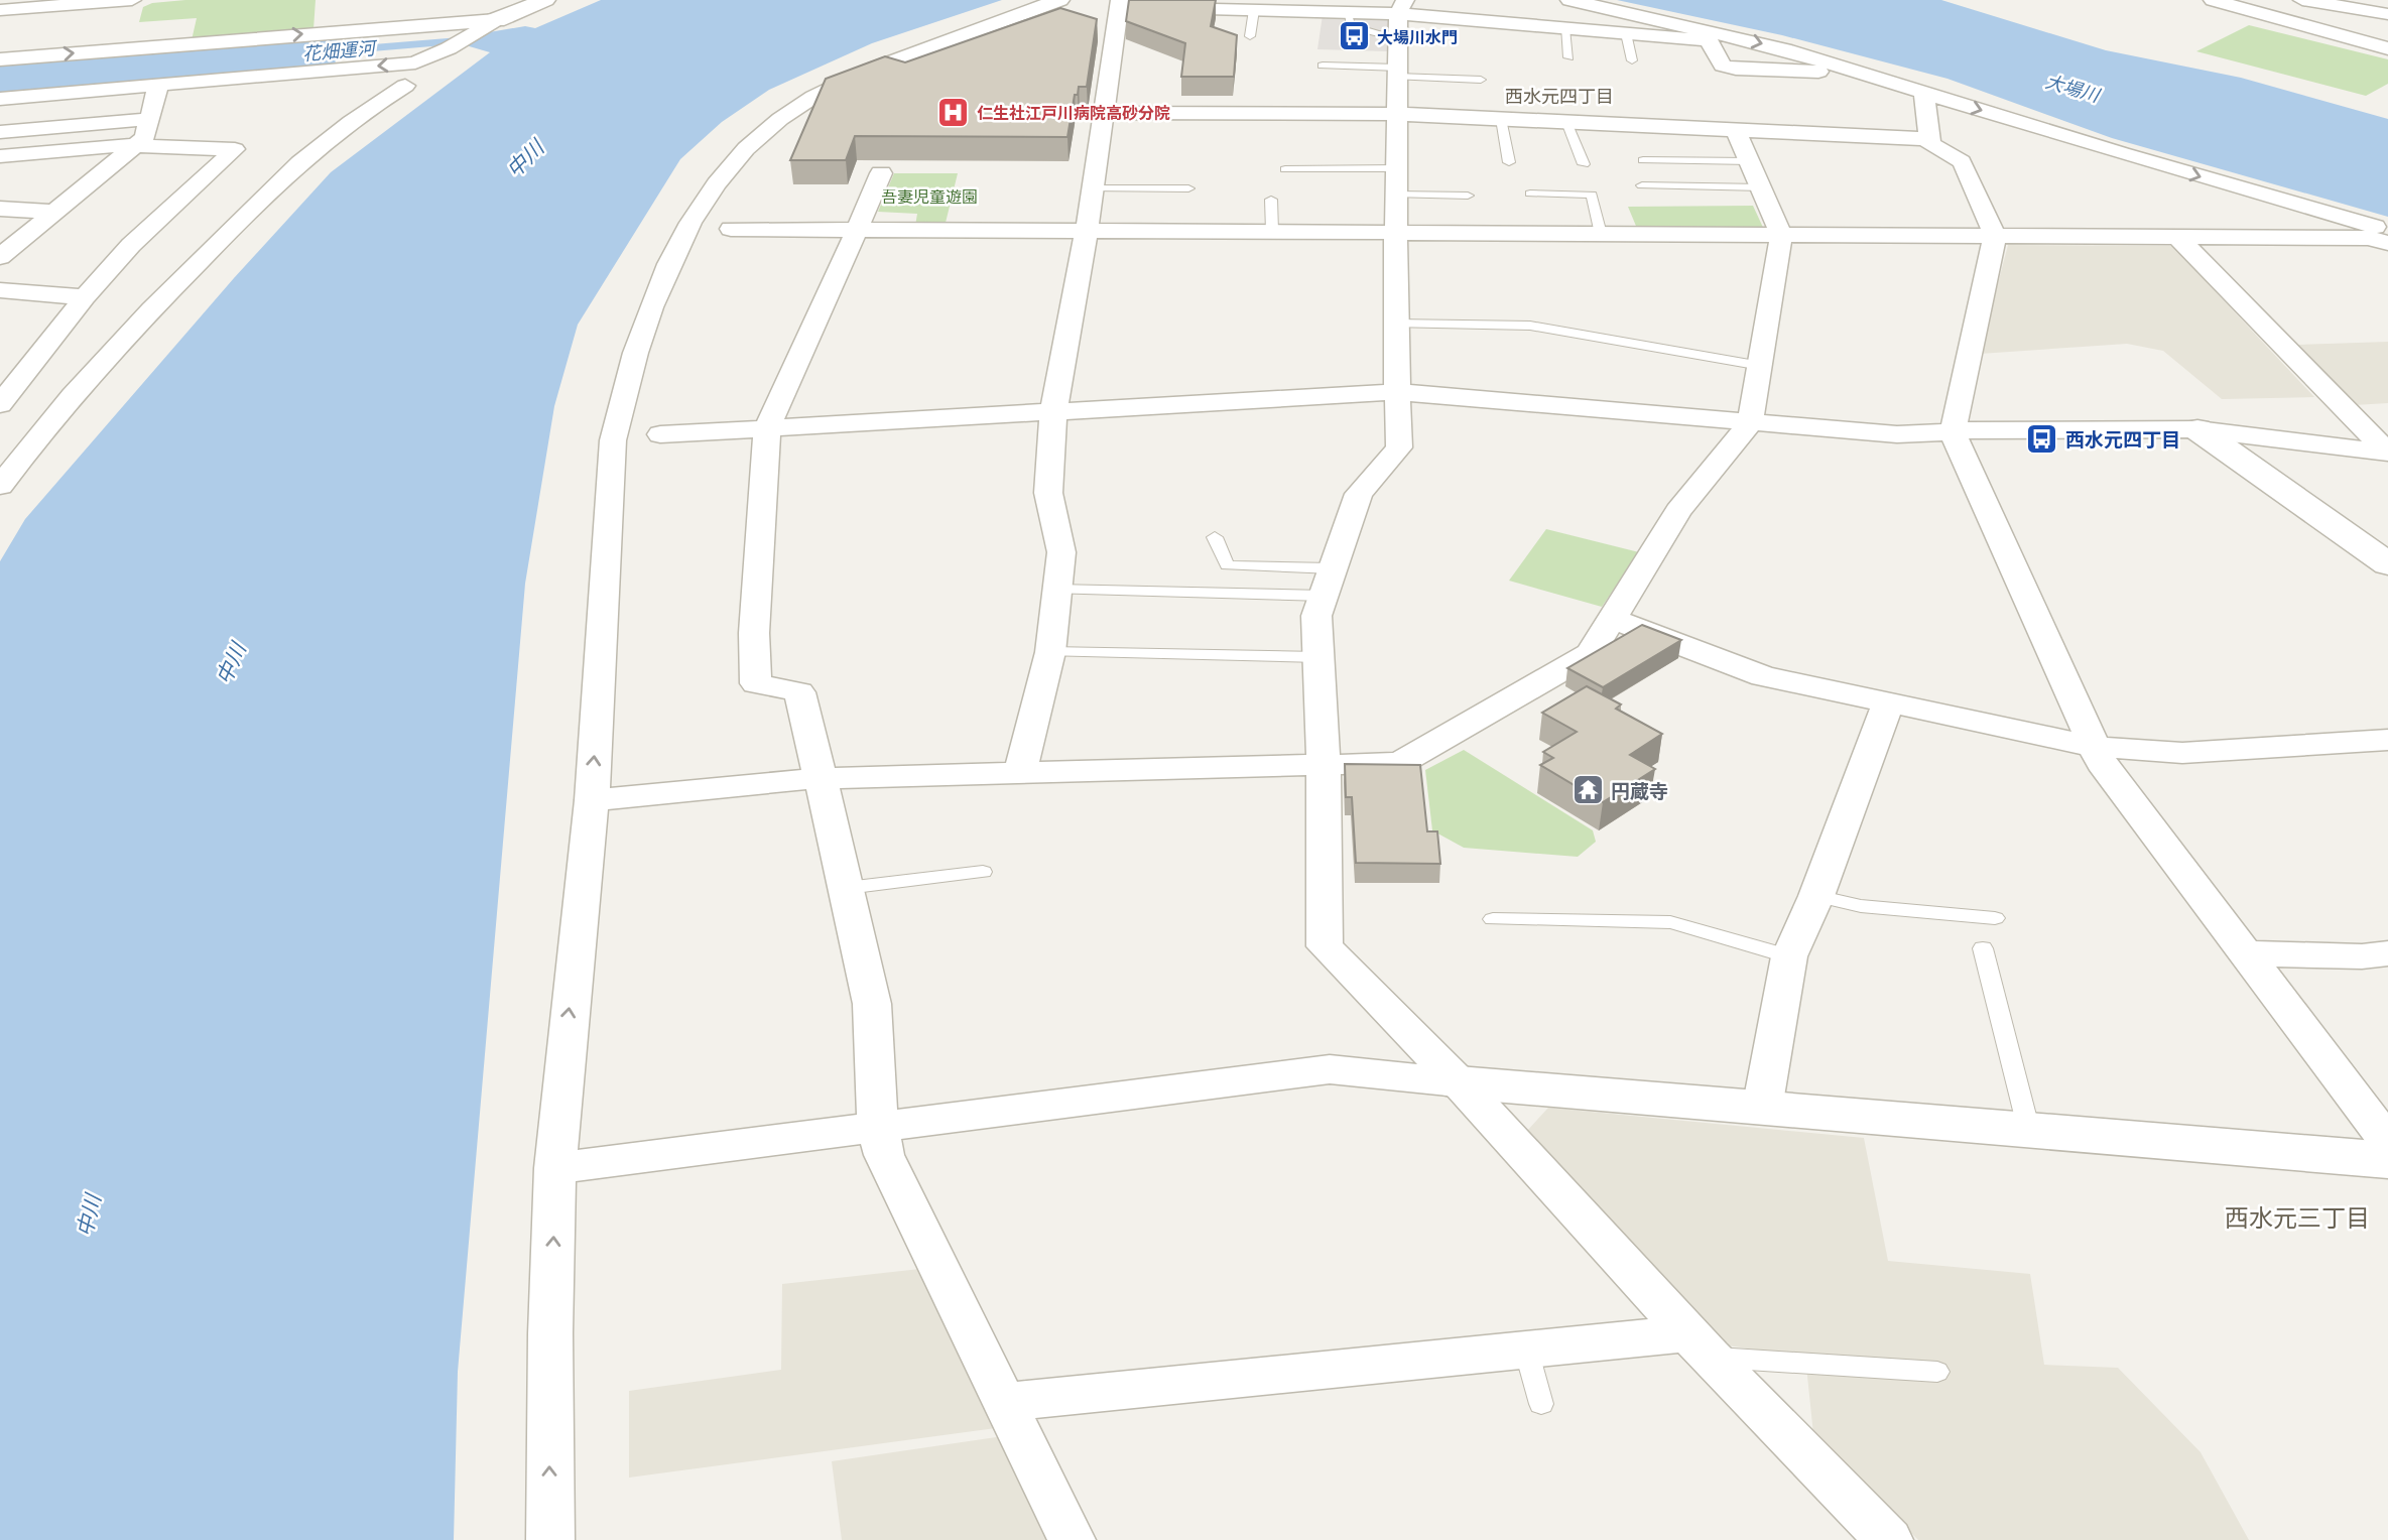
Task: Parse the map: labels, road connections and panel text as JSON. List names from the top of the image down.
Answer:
{
  "districts": ["西水元四丁目", "西水元三丁目"],
  "water": ["花畑運河", "大場川", "中川"],
  "parks": ["吾妻児童遊園"],
  "places": {
    "bus stop": ["大場川水門", "西水元四丁目"],
    "hospital": ["仁生社江戸川病院高砂分院"],
    "temple": ["円蔵寺"]
  }
}
